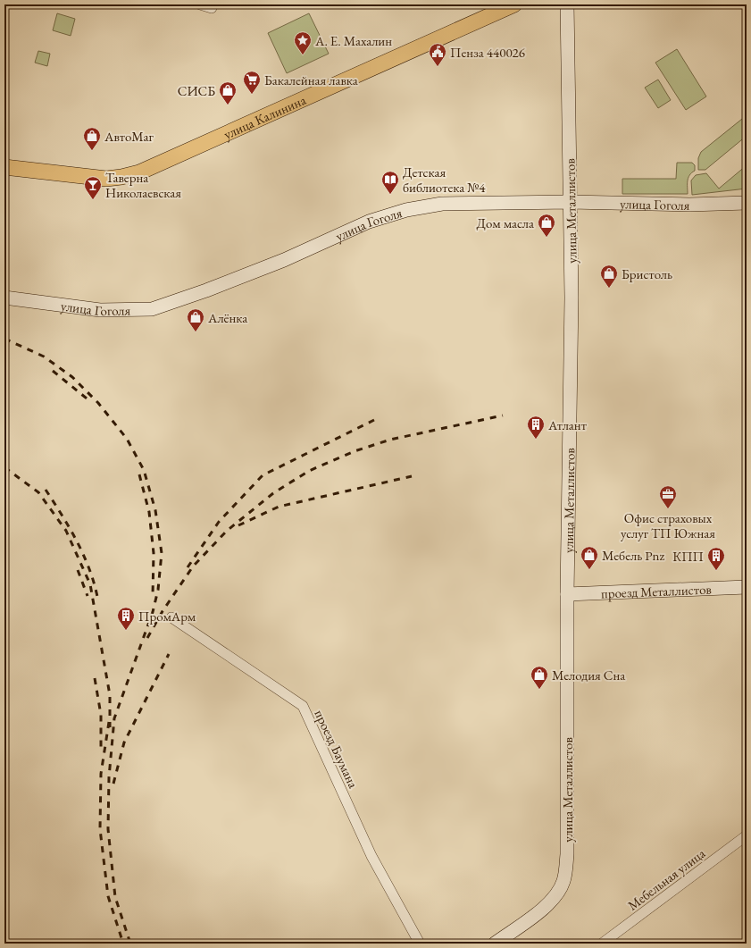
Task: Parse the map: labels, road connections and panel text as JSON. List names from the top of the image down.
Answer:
{
  "streets": {
    "main road": ["улица Калинина"],
    "street": [
      "улица Гоголя",
      "улица Металлистов",
      "проезд Металлистов",
      "проезд Баумана",
      "Мебельная улица"
    ]
  },
  "crossings": [
    ["улица Гоголя", "улица Металлистов"],
    ["улица Металлистов", "проезд Металлистов"]
  ],
  "places": {
    "place": ["А. Е. Махалин"],
    "public building": ["Пенза 440026"],
    "supermarket": ["Бакалейная лавка"],
    "shop": [
      "СИСБ",
      "АвтоМаг",
      "Дом масла",
      "Бристоль",
      "Алёнка",
      "Мебель Pnz",
      "Мелодия Сна"
    ],
    "library": ["Детская библиотека №4"],
    "bar": ["Таверна Николаевская"],
    "building": ["Атлант", "КПП", "ПромАрм"],
    "office": ["Офис страховых услуг ТП Южная"]
  }
}
